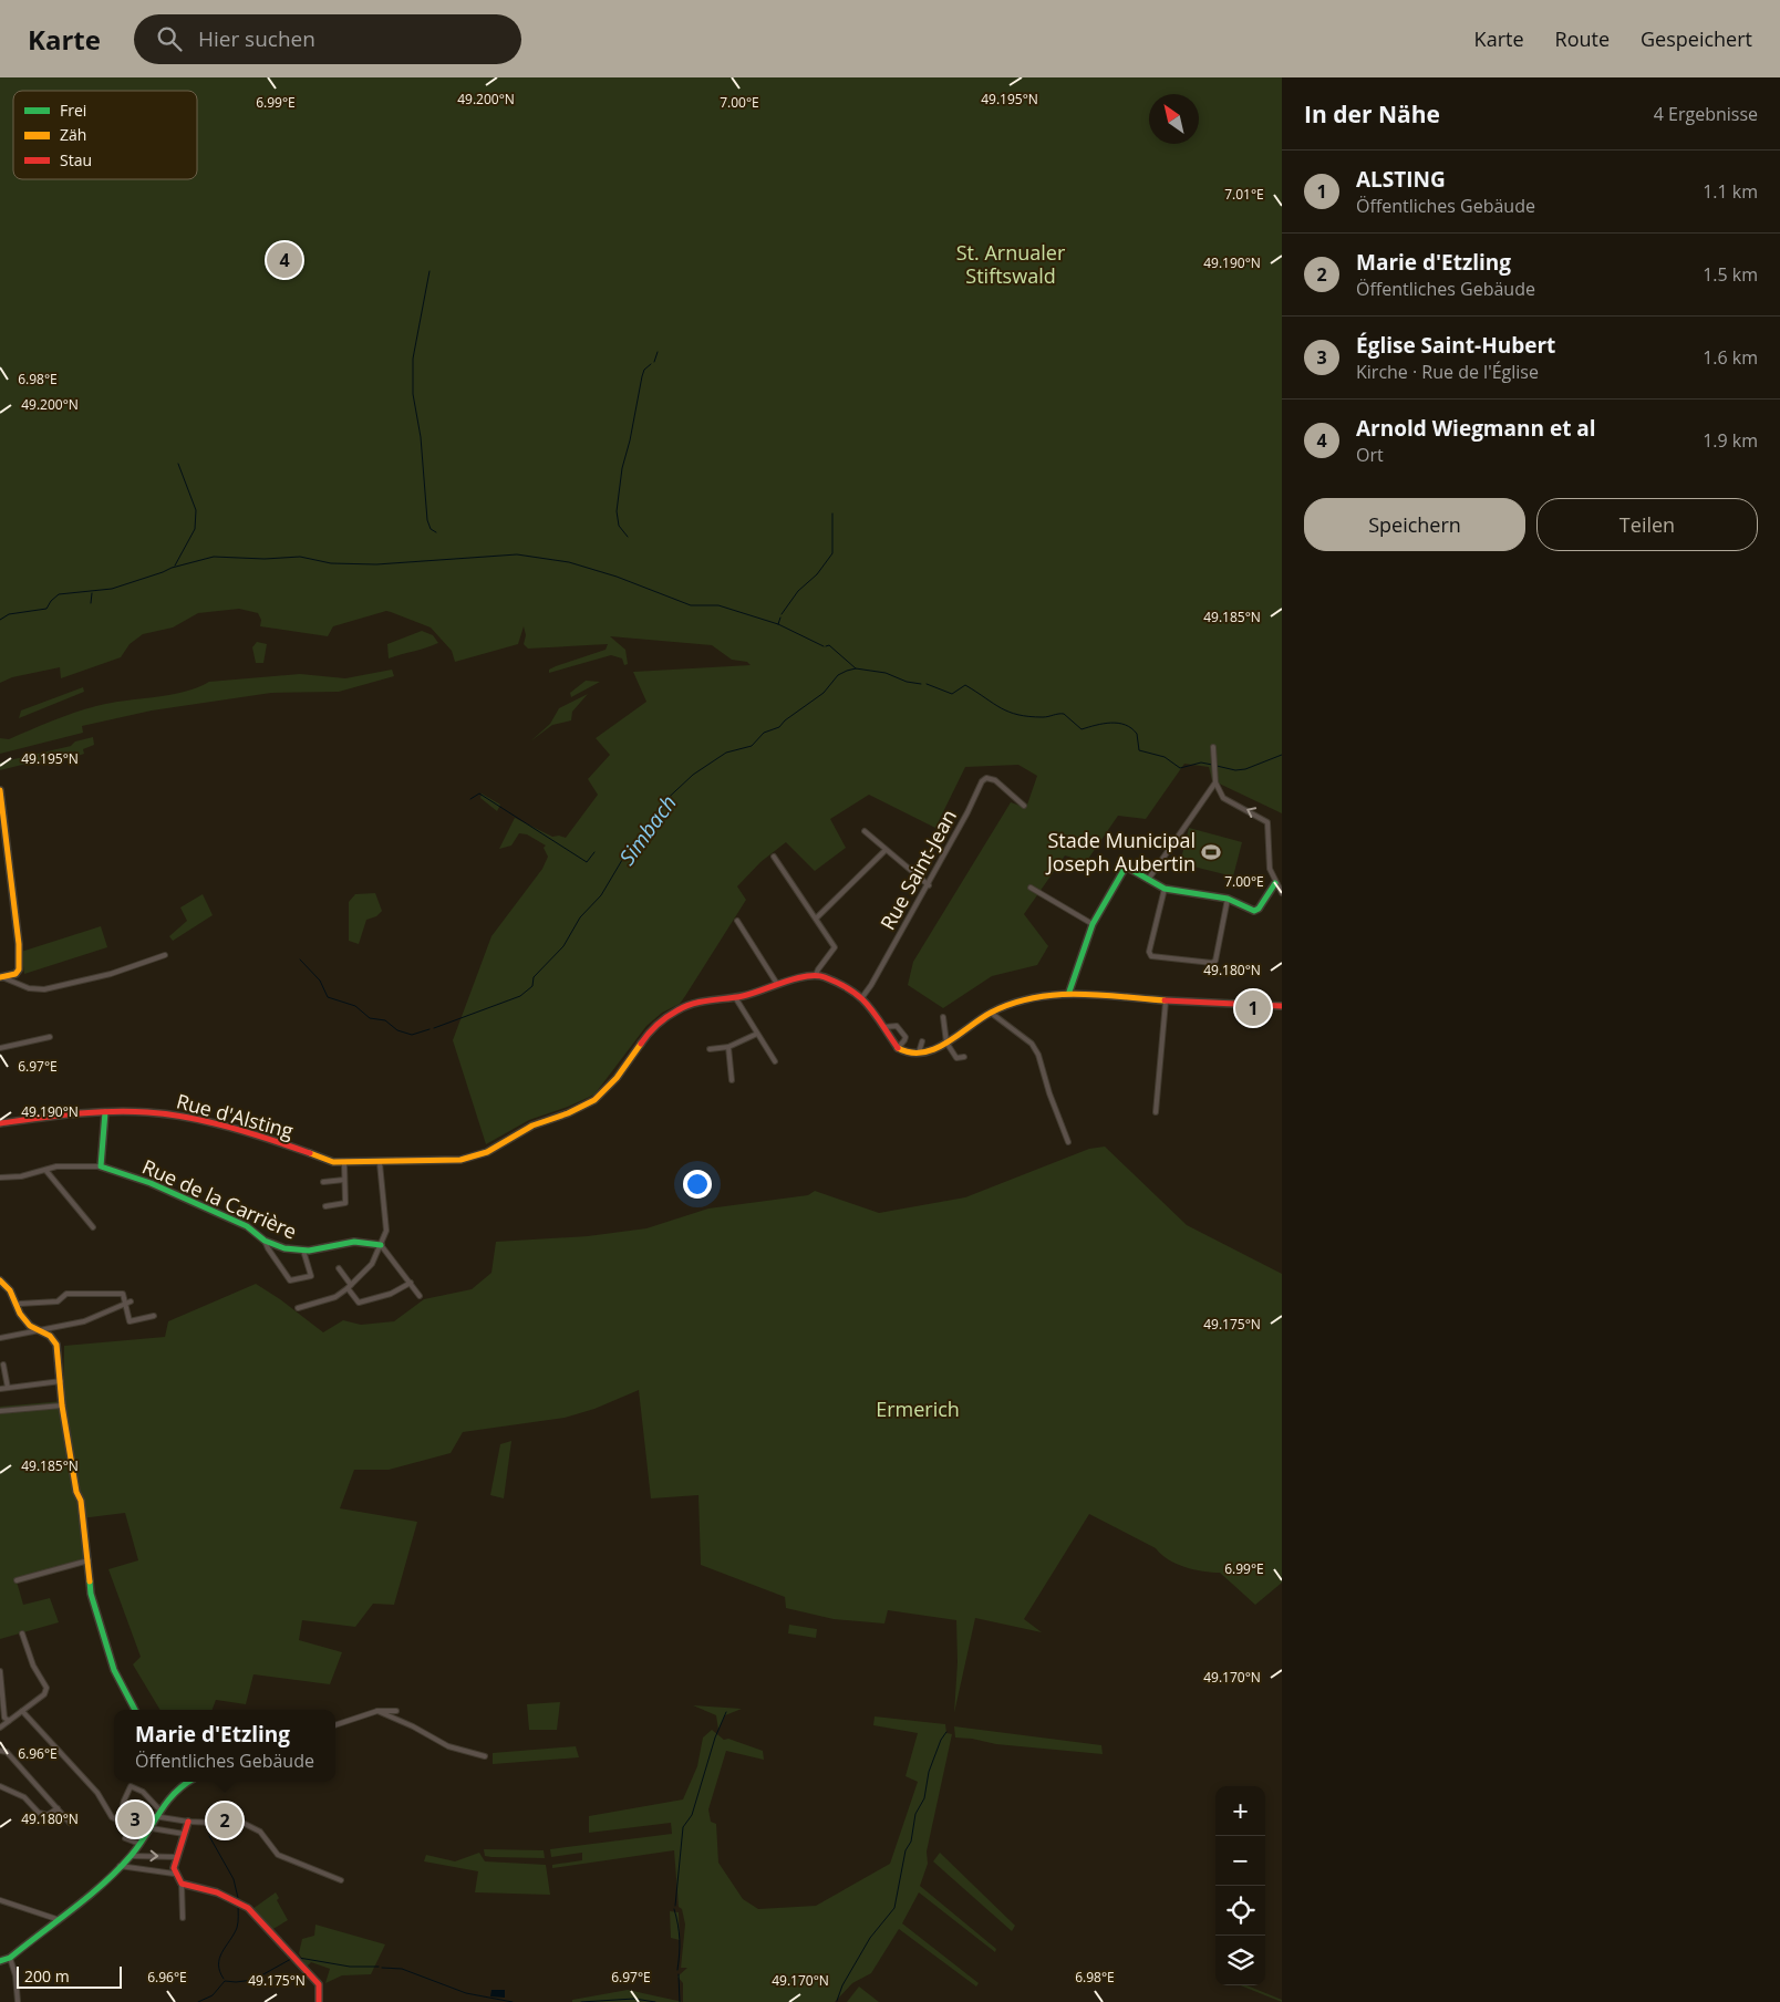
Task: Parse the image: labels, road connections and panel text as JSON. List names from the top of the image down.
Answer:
{
  "streets": {
    "street": ["Rue Saint-Jean", "Rue d'Alsting", "Rue de la Carrière"]
  },
  "water": ["Simbach"],
  "parks": ["St. Arnualer Stiftswald", "Ermerich"],
  "places": {
    "sports": ["Stade Municipal Joseph Aubertin"]
  },
  "legend": ["Frei", "Zäh", "Stau"],
  "scale_bar": "200 m",
  "north": "top left",
  "page": {
    "header": "Karte",
    "search": "Hier suchen",
    "nav": ["Karte", "Route", "Gespeichert"],
    "heading": ["In der Nähe", "4 Ergebnisse"],
    "list": [
      {
        "mark": "1",
        "name": "ALSTING",
        "note": "Öffentliches Gebäude",
        "value": "1.1 km"
      },
      {
        "mark": "2",
        "name": "Marie d'Etzling",
        "note": "Öffentliches Gebäude",
        "value": "1.5 km"
      },
      {
        "mark": "3",
        "name": "Église Saint-Hubert",
        "note": "Kirche · Rue de l'Église",
        "value": "1.6 km"
      },
      {
        "mark": "4",
        "name": "Arnold Wiegmann et al",
        "note": "Ort",
        "value": "1.9 km"
      }
    ],
    "pins": [
      "4",
      "1",
      "3",
      "2"
    ],
    "buttons": ["Speichern", "Teilen"],
    "popup": ["Marie d'Etzling", "Öffentliches Gebäude"],
    "map_buttons": ["+", "−"],
    "scale": "200 m"
  },
  "coordinates": [
    "49.200°N",
    "49.195°N",
    "6.99°E",
    "7.00°E",
    "7.01°E",
    "49.190°N",
    "6.98°E",
    "49.185°N",
    "49.180°N",
    "6.97°E",
    "49.175°N",
    "49.170°N",
    "6.96°E"
  ]
}
